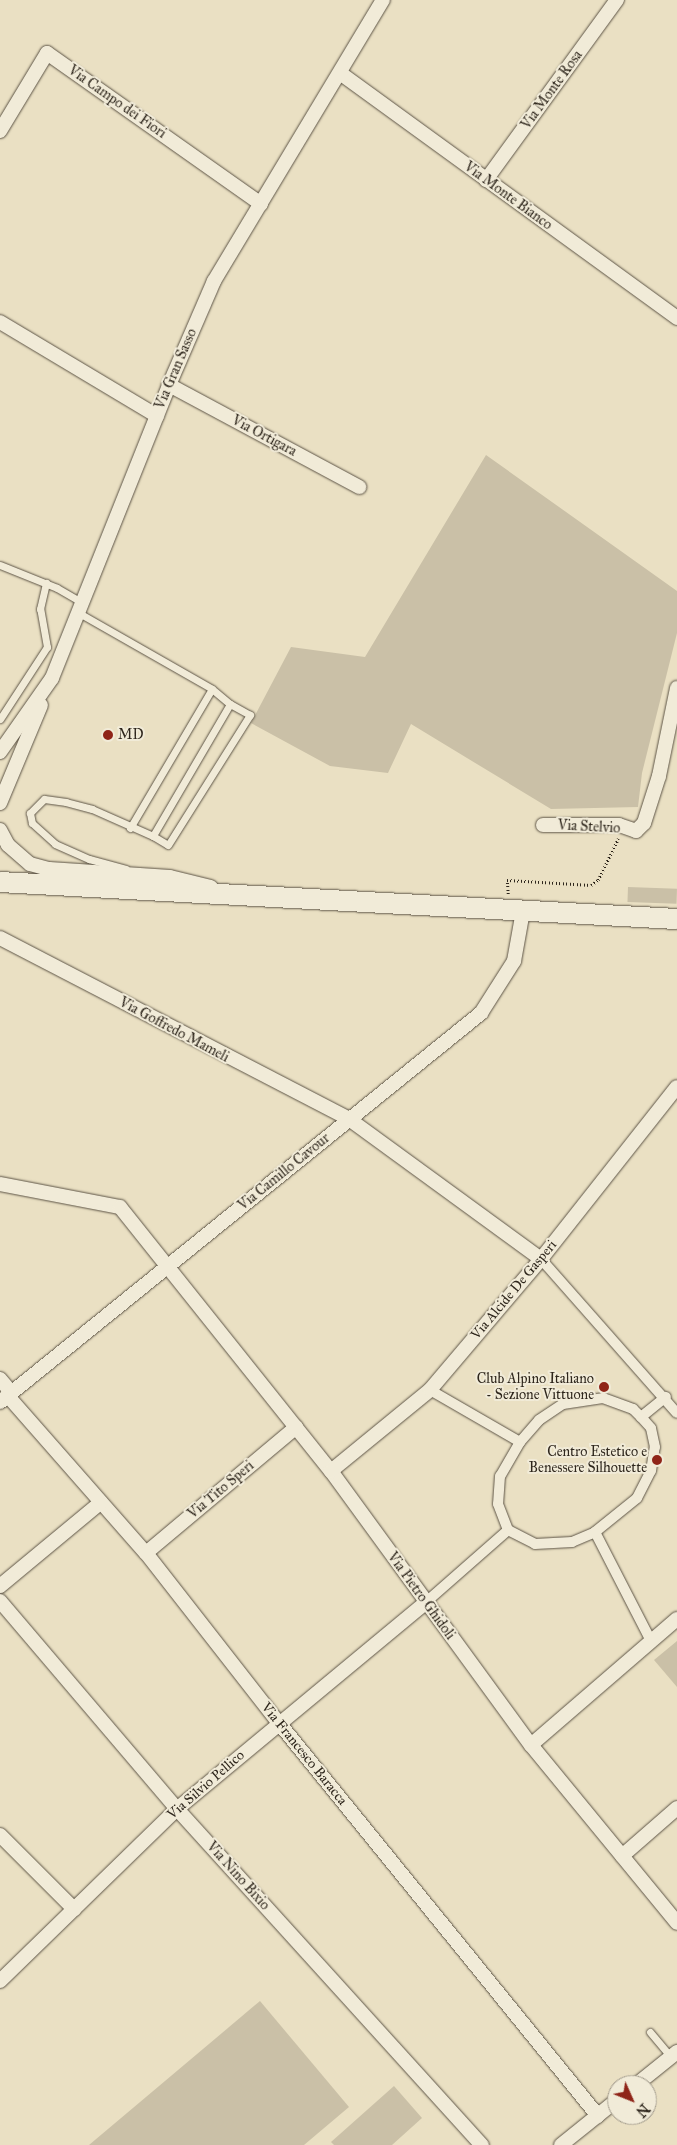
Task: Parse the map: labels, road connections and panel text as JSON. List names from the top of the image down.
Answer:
{
  "streets": {
    "street": [
      "Via Monte Rosa",
      "Via Campo dei Fiori",
      "Via Monte Bianco",
      "Via Gran Sasso",
      "Via Ortigara",
      "Via Stelvio",
      "Via Goffredo Mameli",
      "Via Camillo Cavour",
      "Via Alcide De Gasperi",
      "Via Tito Speri",
      "Via Pietro Ghidoli",
      "Via Francesco Baracca",
      "Via Silvio Pellico",
      "Via Nino Bixio"
    ]
  },
  "crossings": [
    ["Via Monte Rosa", "Via Monte Bianco"],
    ["Via Campo dei Fiori", "Via Gran Sasso"],
    ["Via Monte Bianco", "Via Gran Sasso"],
    ["Via Gran Sasso", "Via Ortigara"],
    ["Via Goffredo Mameli", "Via Camillo Cavour"],
    ["Via Goffredo Mameli", "Via Alcide De Gasperi"],
    ["Via Camillo Cavour", "Via Pietro Ghidoli"],
    ["Via Camillo Cavour", "Via Francesco Baracca"],
    ["Via Alcide De Gasperi", "Via Pietro Ghidoli"],
    ["Via Tito Speri", "Via Pietro Ghidoli"],
    ["Via Tito Speri", "Via Francesco Baracca"],
    ["Via Pietro Ghidoli", "Via Silvio Pellico"],
    ["Via Francesco Baracca", "Via Silvio Pellico"],
    ["Via Silvio Pellico", "Via Nino Bixio"]
  ],
  "places": ["MD", "Club Alpino Italiano - Sezione Vittuone", "Centro Estetico e Benessere Silhouette"],
  "north": "bottom right"
}
